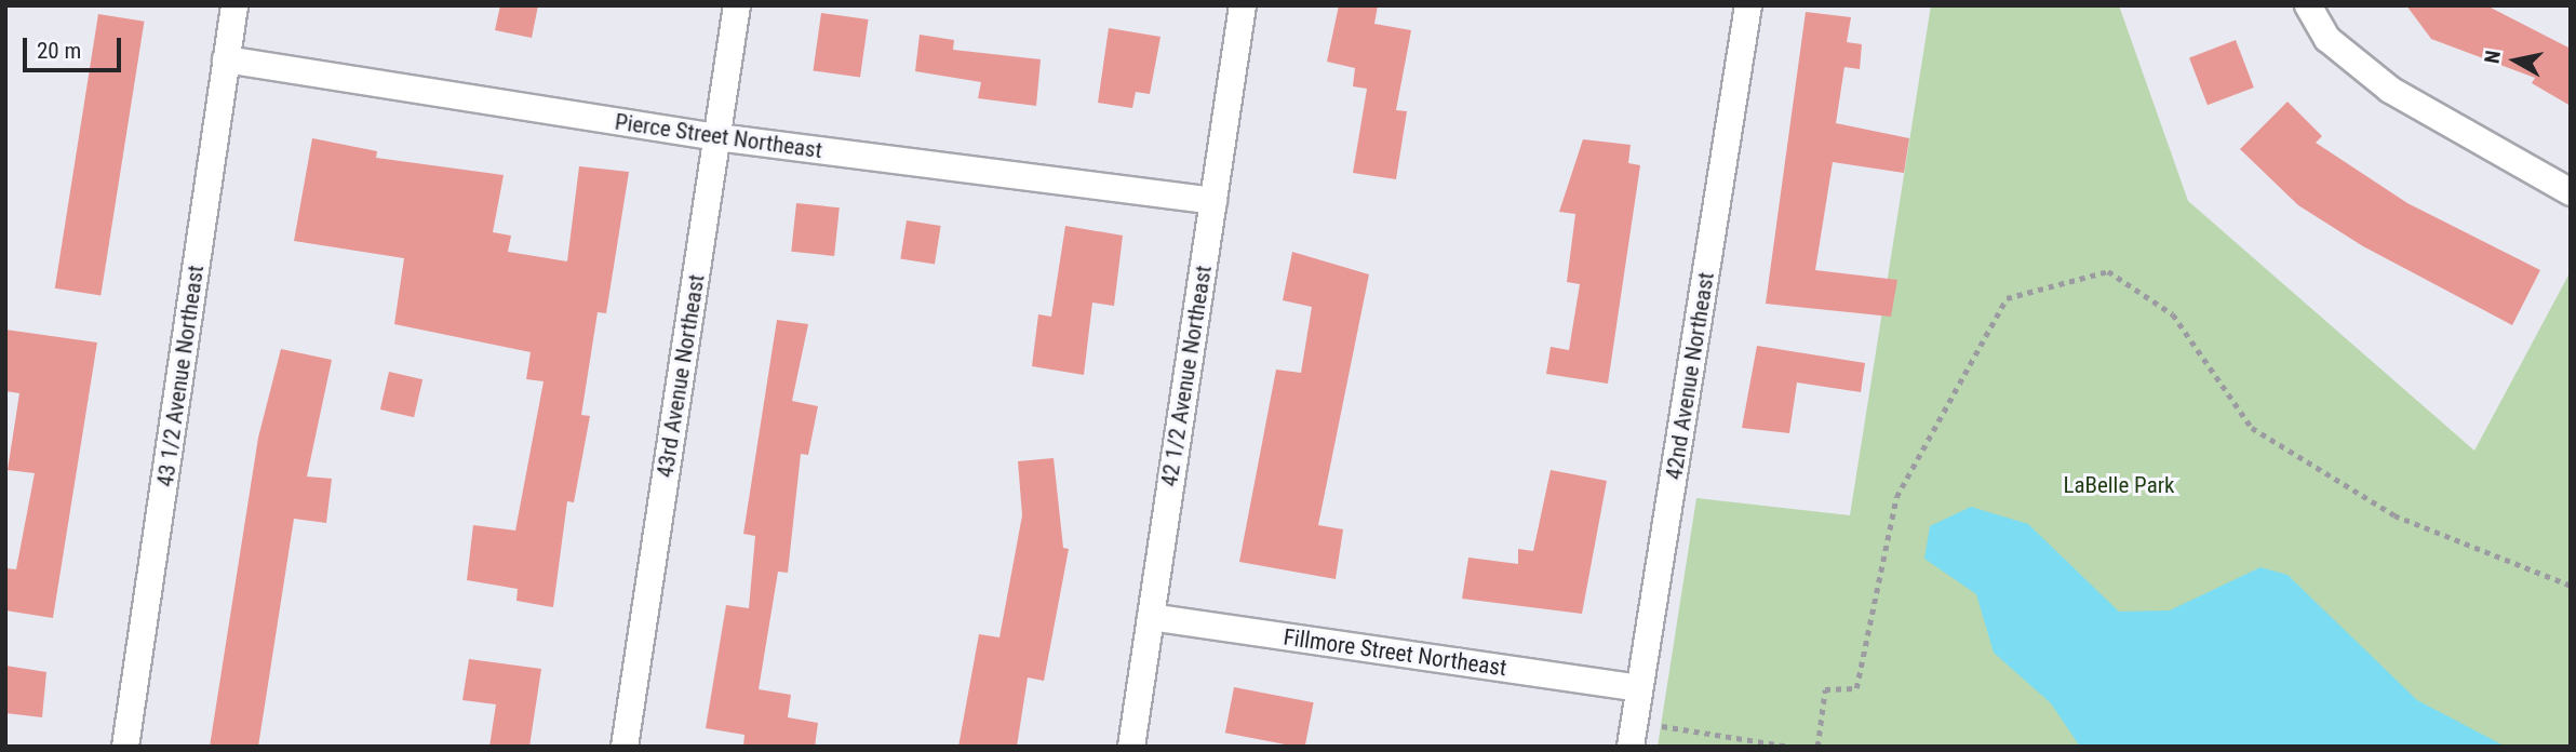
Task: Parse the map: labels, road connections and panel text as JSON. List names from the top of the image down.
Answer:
{
  "streets": {
    "street": [
      "Pierce Street Northeast",
      "43 1/2 Avenue Northeast",
      "43rd Avenue Northeast",
      "42 1/2 Avenue Northeast",
      "42nd Avenue Northeast",
      "Fillmore Street Northeast"
    ]
  },
  "crossings": [
    ["Pierce Street Northeast", "43 1/2 Avenue Northeast"],
    ["Pierce Street Northeast", "43rd Avenue Northeast"],
    ["Pierce Street Northeast", "42 1/2 Avenue Northeast"],
    ["42 1/2 Avenue Northeast", "Fillmore Street Northeast"],
    ["42nd Avenue Northeast", "Fillmore Street Northeast"]
  ],
  "parks": ["LaBelle Park"],
  "scale_bar": "20 m",
  "north": "left"
}
